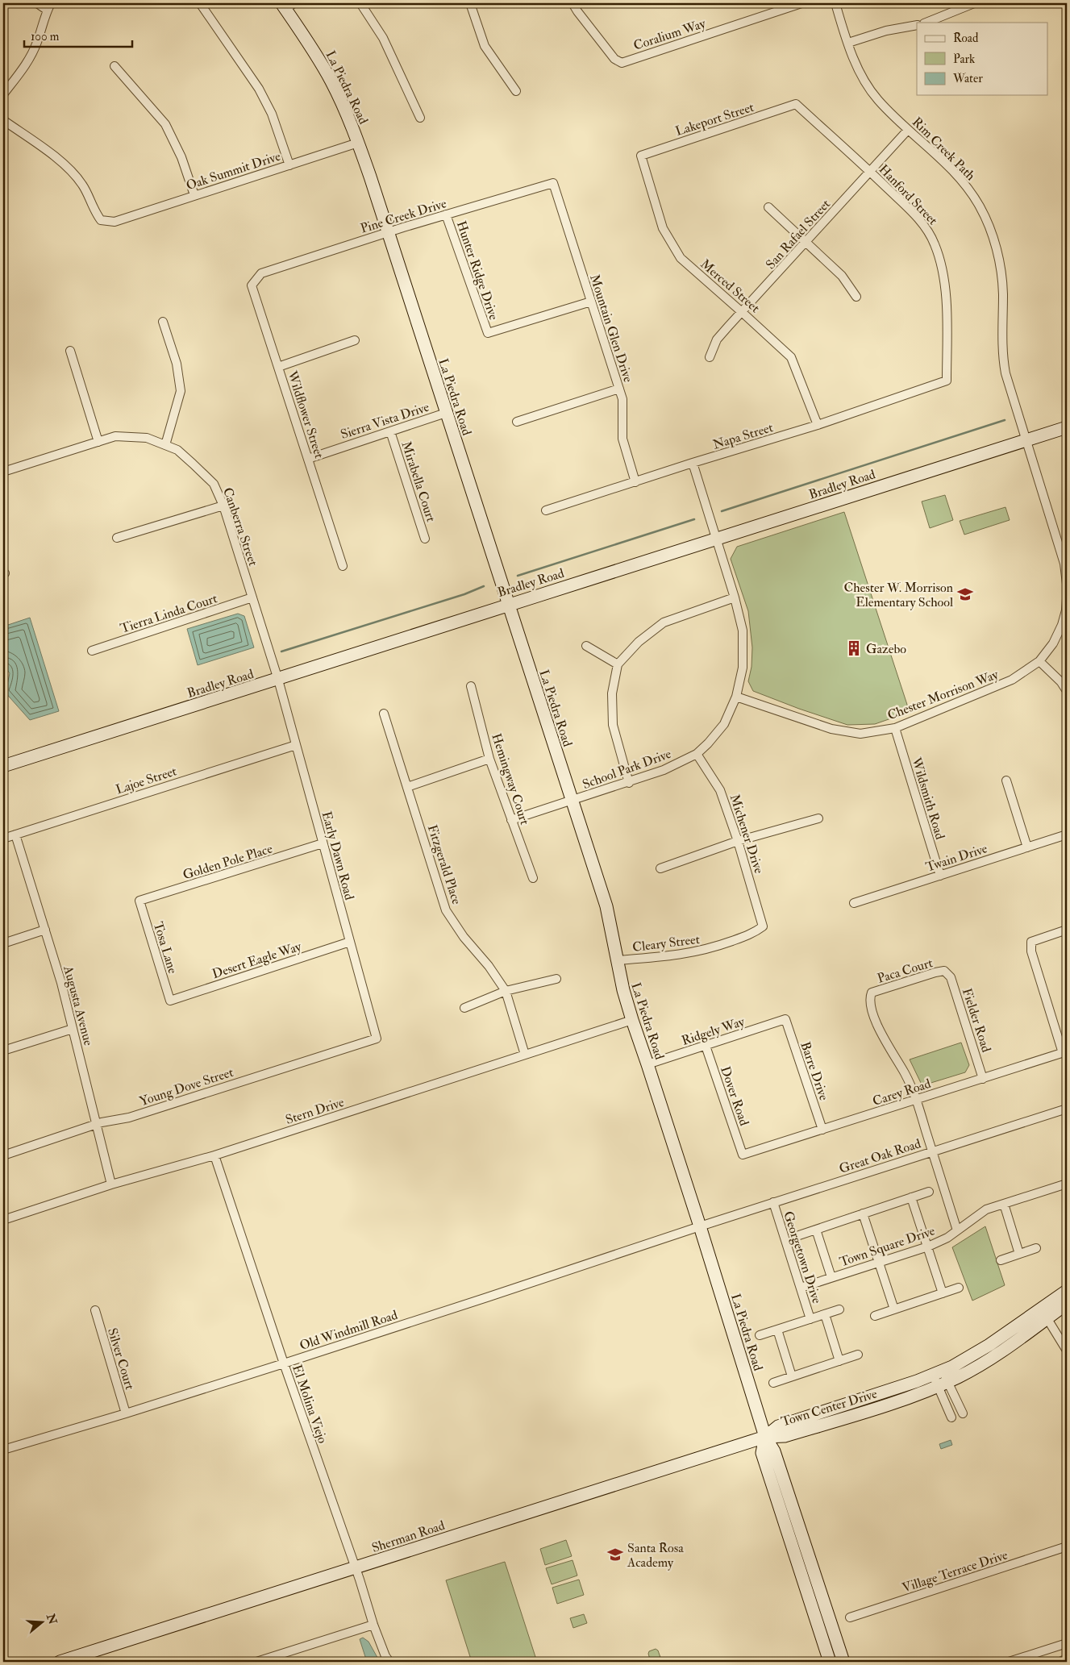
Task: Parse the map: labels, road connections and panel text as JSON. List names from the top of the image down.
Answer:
{
  "streets": {
    "street": [
      "Coralium Way",
      "La Piedra Road",
      "Lakeport Street",
      "Rim Creek Path",
      "Oak Summit Drive",
      "Hanford Street",
      "Pine Creek Drive",
      "San Rafael Street",
      "Hunter Ridge Drive",
      "Merced Street",
      "Mountain Glen Drive",
      "Wildflower Street",
      "Sierra Vista Drive",
      "Napa Street",
      "Mirabella Court",
      "Bradley Road",
      "Canberra Street",
      "Tierra Linda Court",
      "Chester Morrison Way",
      "School Park Drive",
      "Hemingway Court",
      "Lajoe Street",
      "Wildsmith Road",
      "Michener Drive",
      "Early Dawn Road",
      "Twain Drive",
      "Golden Pole Place",
      "Fitzgerald Place",
      "Cleary Street",
      "Tosa Lane",
      "Desert Eagle Way",
      "Paca Court",
      "Augusta Avenue",
      "Fielder Road",
      "Ridgely Way",
      "Barre Drive",
      "Young Dove Street",
      "Carey Road",
      "Dover Road",
      "Stern Drive",
      "Great Oak Road",
      "Town Square Drive",
      "Georgetown Drive",
      "Old Windmill Road",
      "Silver Court",
      "El Molina Viejo",
      "Town Center Drive",
      "Sherman Road",
      "Village Terrace Drive"
    ]
  },
  "crossings": [
    ["La Piedra Road", "Oak Summit Drive"],
    ["La Piedra Road", "Pine Creek Drive"],
    ["La Piedra Road", "Sierra Vista Drive"],
    ["La Piedra Road", "Bradley Road"],
    ["La Piedra Road", "School Park Drive"],
    ["La Piedra Road", "Cleary Street"],
    ["La Piedra Road", "Ridgely Way"],
    ["La Piedra Road", "Stern Drive"],
    ["La Piedra Road", "Great Oak Road"],
    ["La Piedra Road", "Old Windmill Road"],
    ["La Piedra Road", "Town Center Drive"],
    ["La Piedra Road", "Sherman Road"],
    ["Lakeport Street", "Hanford Street"],
    ["Lakeport Street", "Merced Street"],
    ["Rim Creek Path", "San Rafael Street"],
    ["Rim Creek Path", "Bradley Road"],
    ["Hanford Street", "San Rafael Street"],
    ["Hanford Street", "Napa Street"],
    ["Pine Creek Drive", "Hunter Ridge Drive"],
    ["Pine Creek Drive", "Mountain Glen Drive"],
    ["Pine Creek Drive", "Wildflower Street"],
    ["San Rafael Street", "Merced Street"],
    ["Hunter Ridge Drive", "Mountain Glen Drive"],
    ["Merced Street", "Napa Street"],
    ["Mountain Glen Drive", "Napa Street"],
    ["Wildflower Street", "Sierra Vista Drive"],
    ["Sierra Vista Drive", "Mirabella Court"],
    ["Napa Street", "School Park Drive"],
    ["Bradley Road", "Canberra Street"],
    ["Bradley Road", "School Park Drive"],
    ["Bradley Road", "Early Dawn Road"],
    ["Canberra Street", "Tierra Linda Court"],
    ["Canberra Street", "Early Dawn Road"],
    ["Chester Morrison Way", "School Park Drive"],
    ["Chester Morrison Way", "Wildsmith Road"],
    ["School Park Drive", "Hemingway Court"],
    ["School Park Drive", "Michener Drive"],
    ["Lajoe Street", "Early Dawn Road"],
    ["Lajoe Street", "Augusta Avenue"],
    ["Wildsmith Road", "Twain Drive"],
    ["Michener Drive", "Cleary Street"],
    ["Early Dawn Road", "Golden Pole Place"],
    ["Early Dawn Road", "Desert Eagle Way"],
    ["Early Dawn Road", "Young Dove Street"],
    ["Golden Pole Place", "Tosa Lane"],
    ["Fitzgerald Place", "Stern Drive"],
    ["Tosa Lane", "Desert Eagle Way"],
    ["Paca Court", "Fielder Road"],
    ["Paca Court", "Carey Road"],
    ["Augusta Avenue", "Young Dove Street"],
    ["Augusta Avenue", "Stern Drive"],
    ["Fielder Road", "Carey Road"],
    ["Ridgely Way", "Barre Drive"],
    ["Ridgely Way", "Dover Road"],
    ["Barre Drive", "Carey Road"],
    ["Carey Road", "Dover Road"],
    ["Stern Drive", "El Molina Viejo"],
    ["Great Oak Road", "Georgetown Drive"],
    ["Great Oak Road", "Old Windmill Road"],
    ["Town Square Drive", "Georgetown Drive"],
    ["Old Windmill Road", "Silver Court"],
    ["Old Windmill Road", "El Molina Viejo"],
    ["El Molina Viejo", "Sherman Road"],
    ["Town Center Drive", "Sherman Road"]
  ],
  "places": {
    "school or university": ["Chester W. Morrison Elementary School", "Santa Rosa Academy"],
    "building": ["Gazebo"]
  },
  "legend": ["Road", "Park", "Water"],
  "scale_bar": "100 m",
  "north": "right"
}
